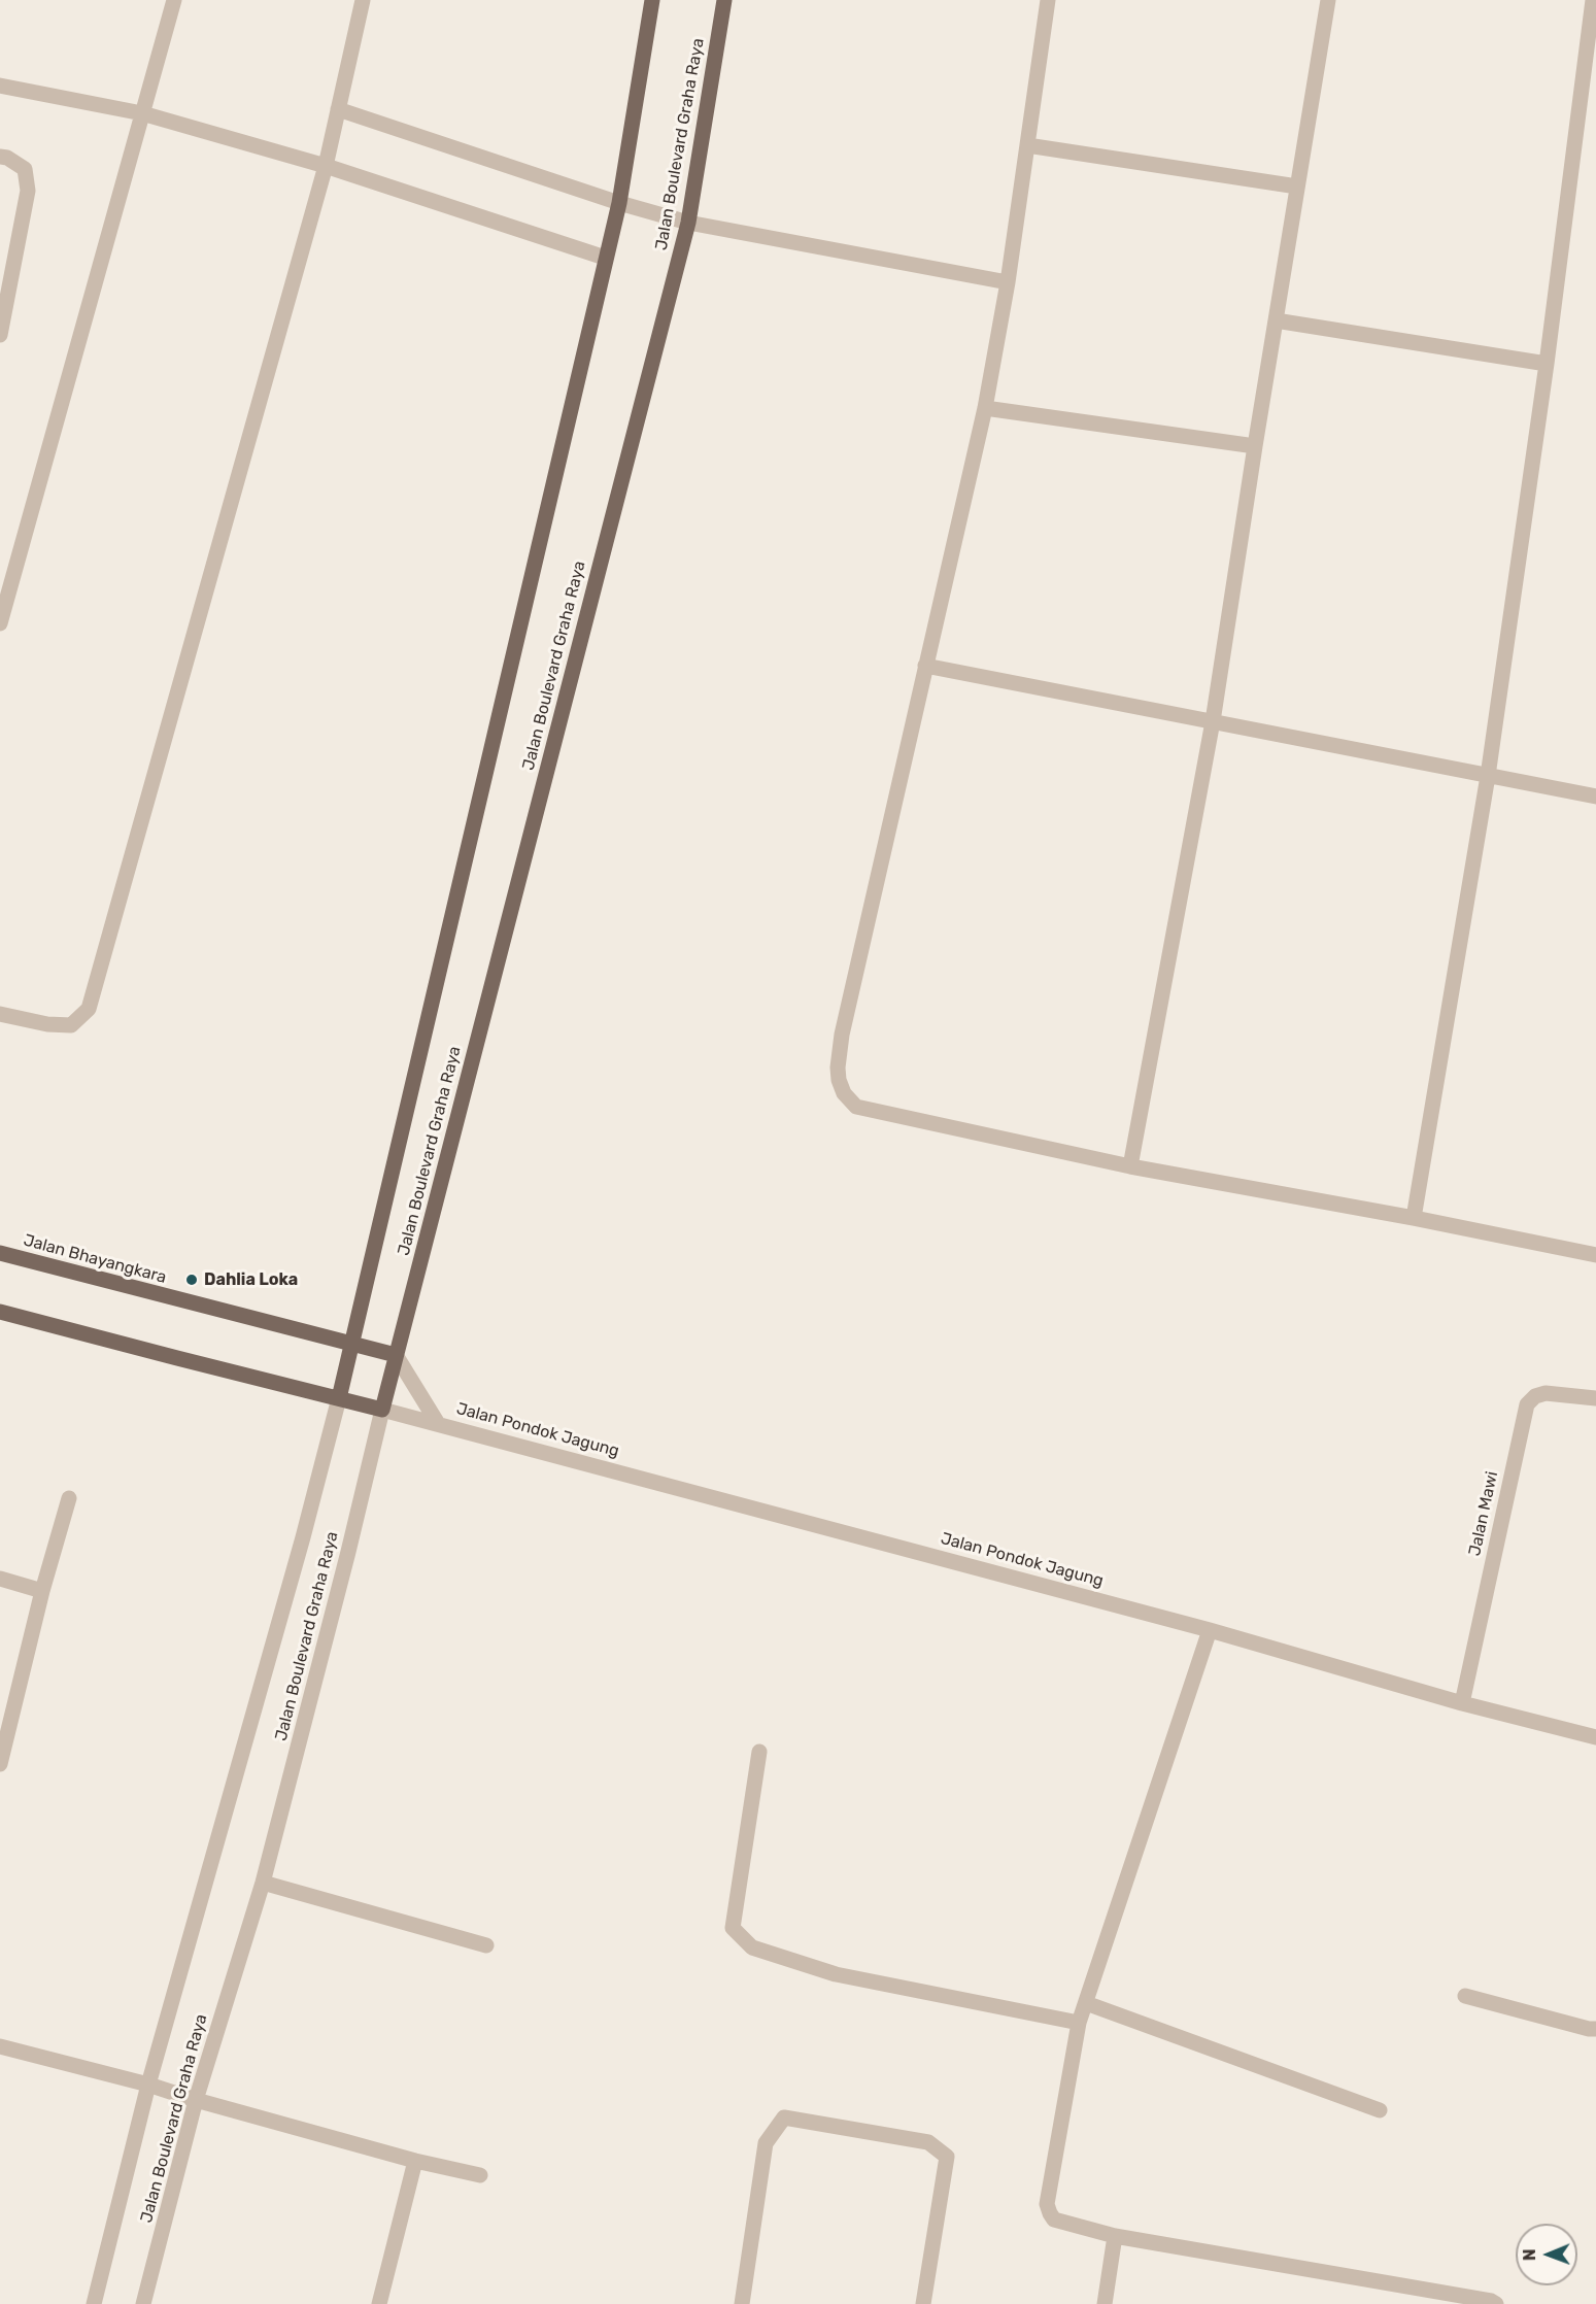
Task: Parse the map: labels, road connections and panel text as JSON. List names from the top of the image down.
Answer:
{
  "streets": {
    "main road": ["Jalan Boulevard Graha Raya", "Jalan Bhayangkara"],
    "street": ["Jalan Pondok Jagung", "Jalan Mawi"]
  },
  "crossings": [
    ["Jalan Boulevard Graha Raya", "Jalan Bhayangkara"],
    ["Jalan Boulevard Graha Raya", "Jalan Pondok Jagung"],
    ["Jalan Bhayangkara", "Jalan Pondok Jagung"],
    ["Jalan Pondok Jagung", "Jalan Mawi"]
  ],
  "places": ["Dahlia Loka"],
  "north": "left"
}
